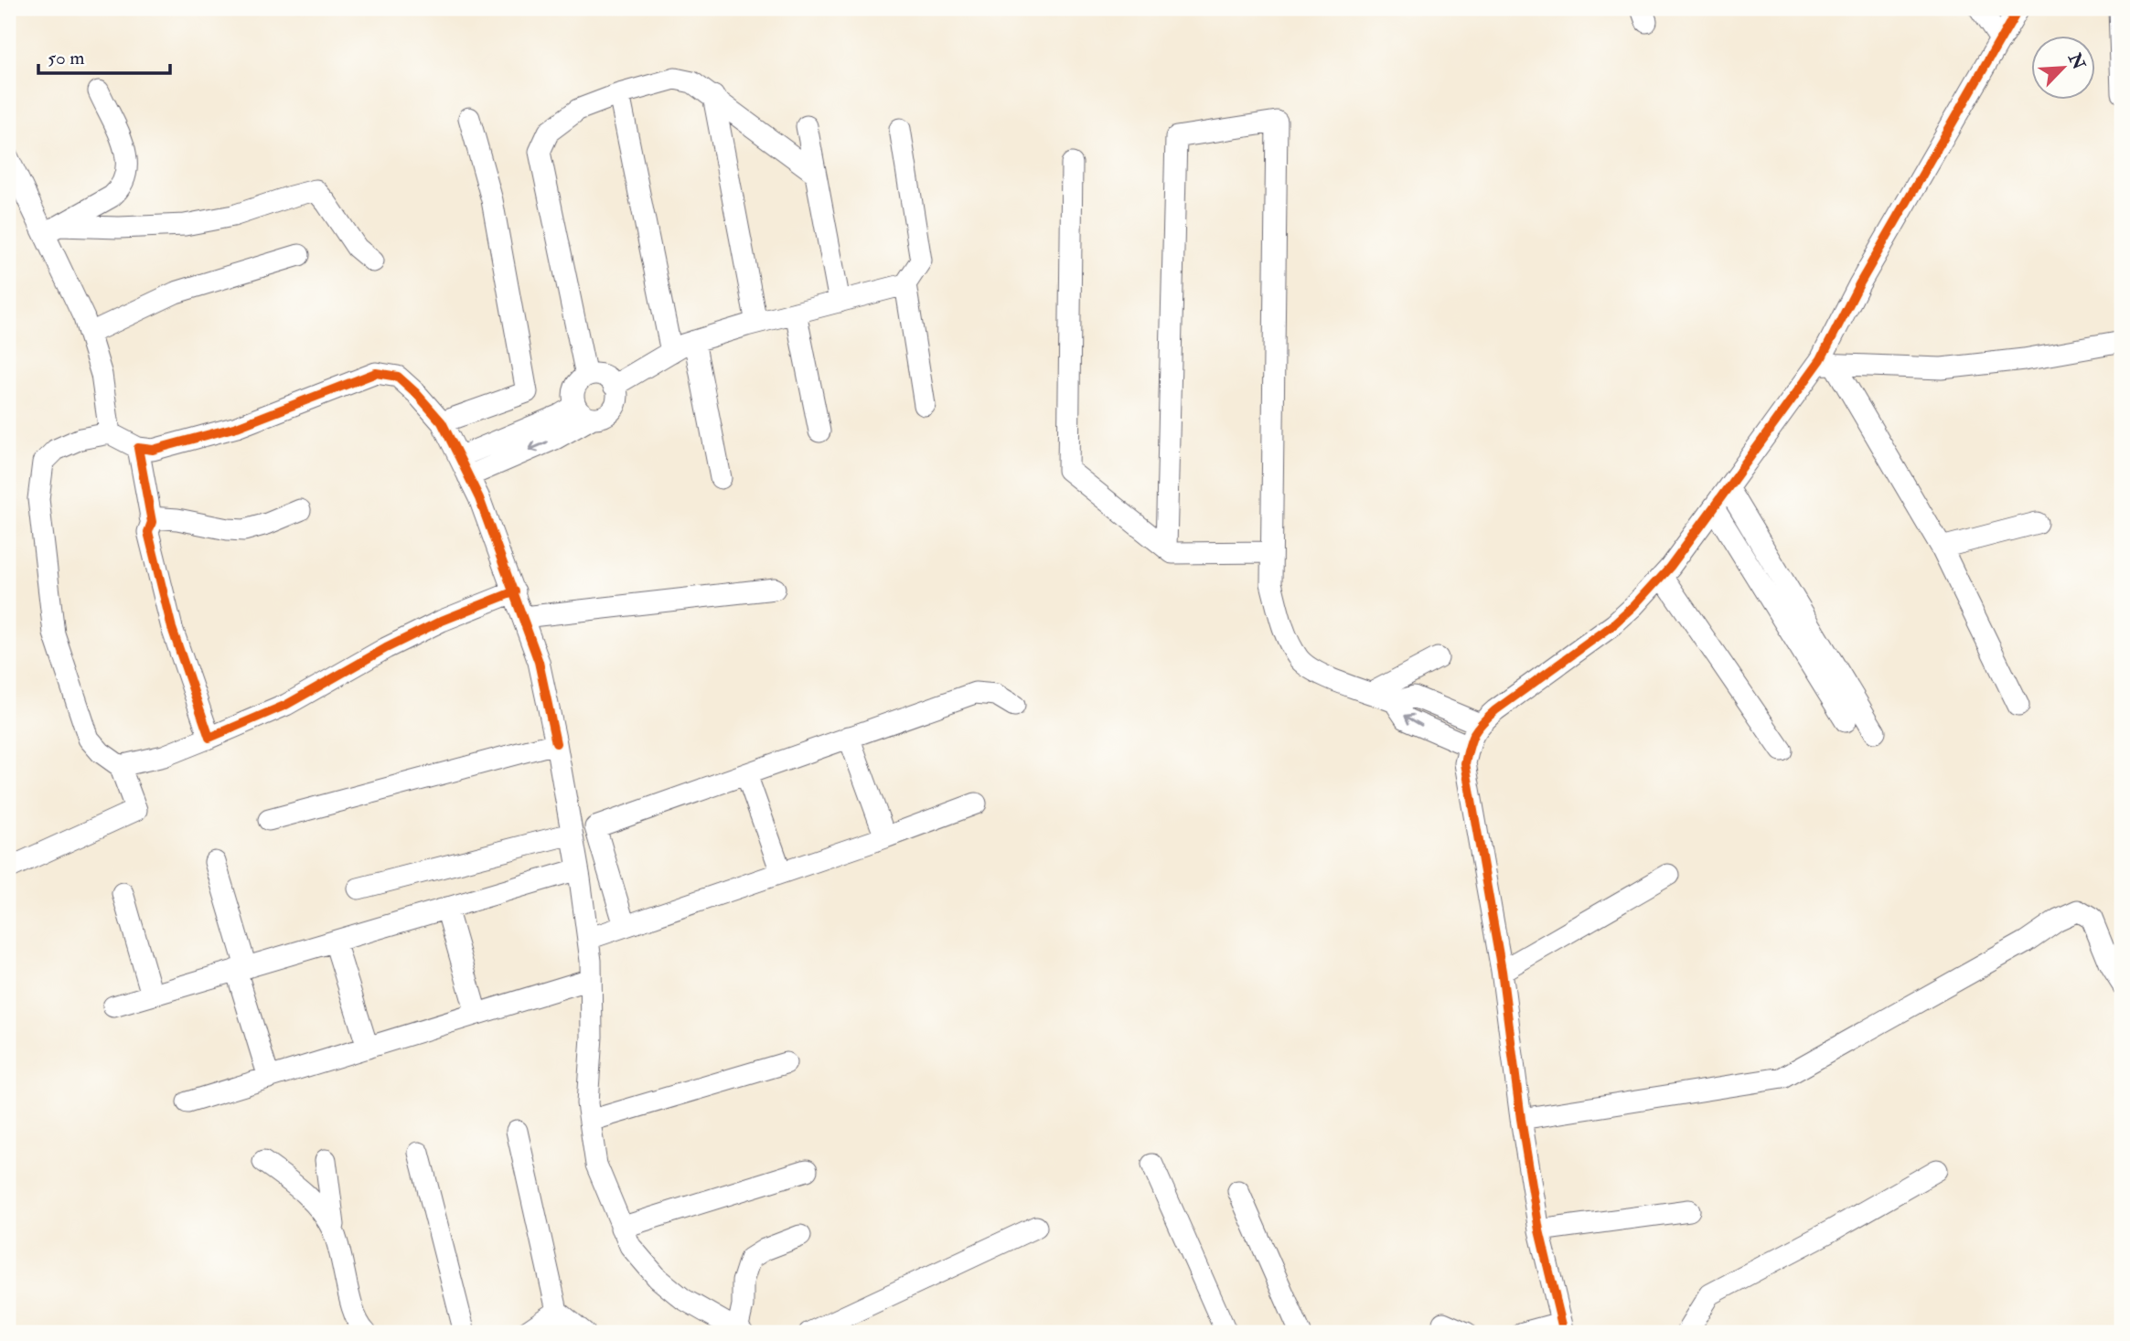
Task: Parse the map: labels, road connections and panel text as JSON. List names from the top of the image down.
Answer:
{
  "scale_bar": "50 m",
  "north": "top right"
}
